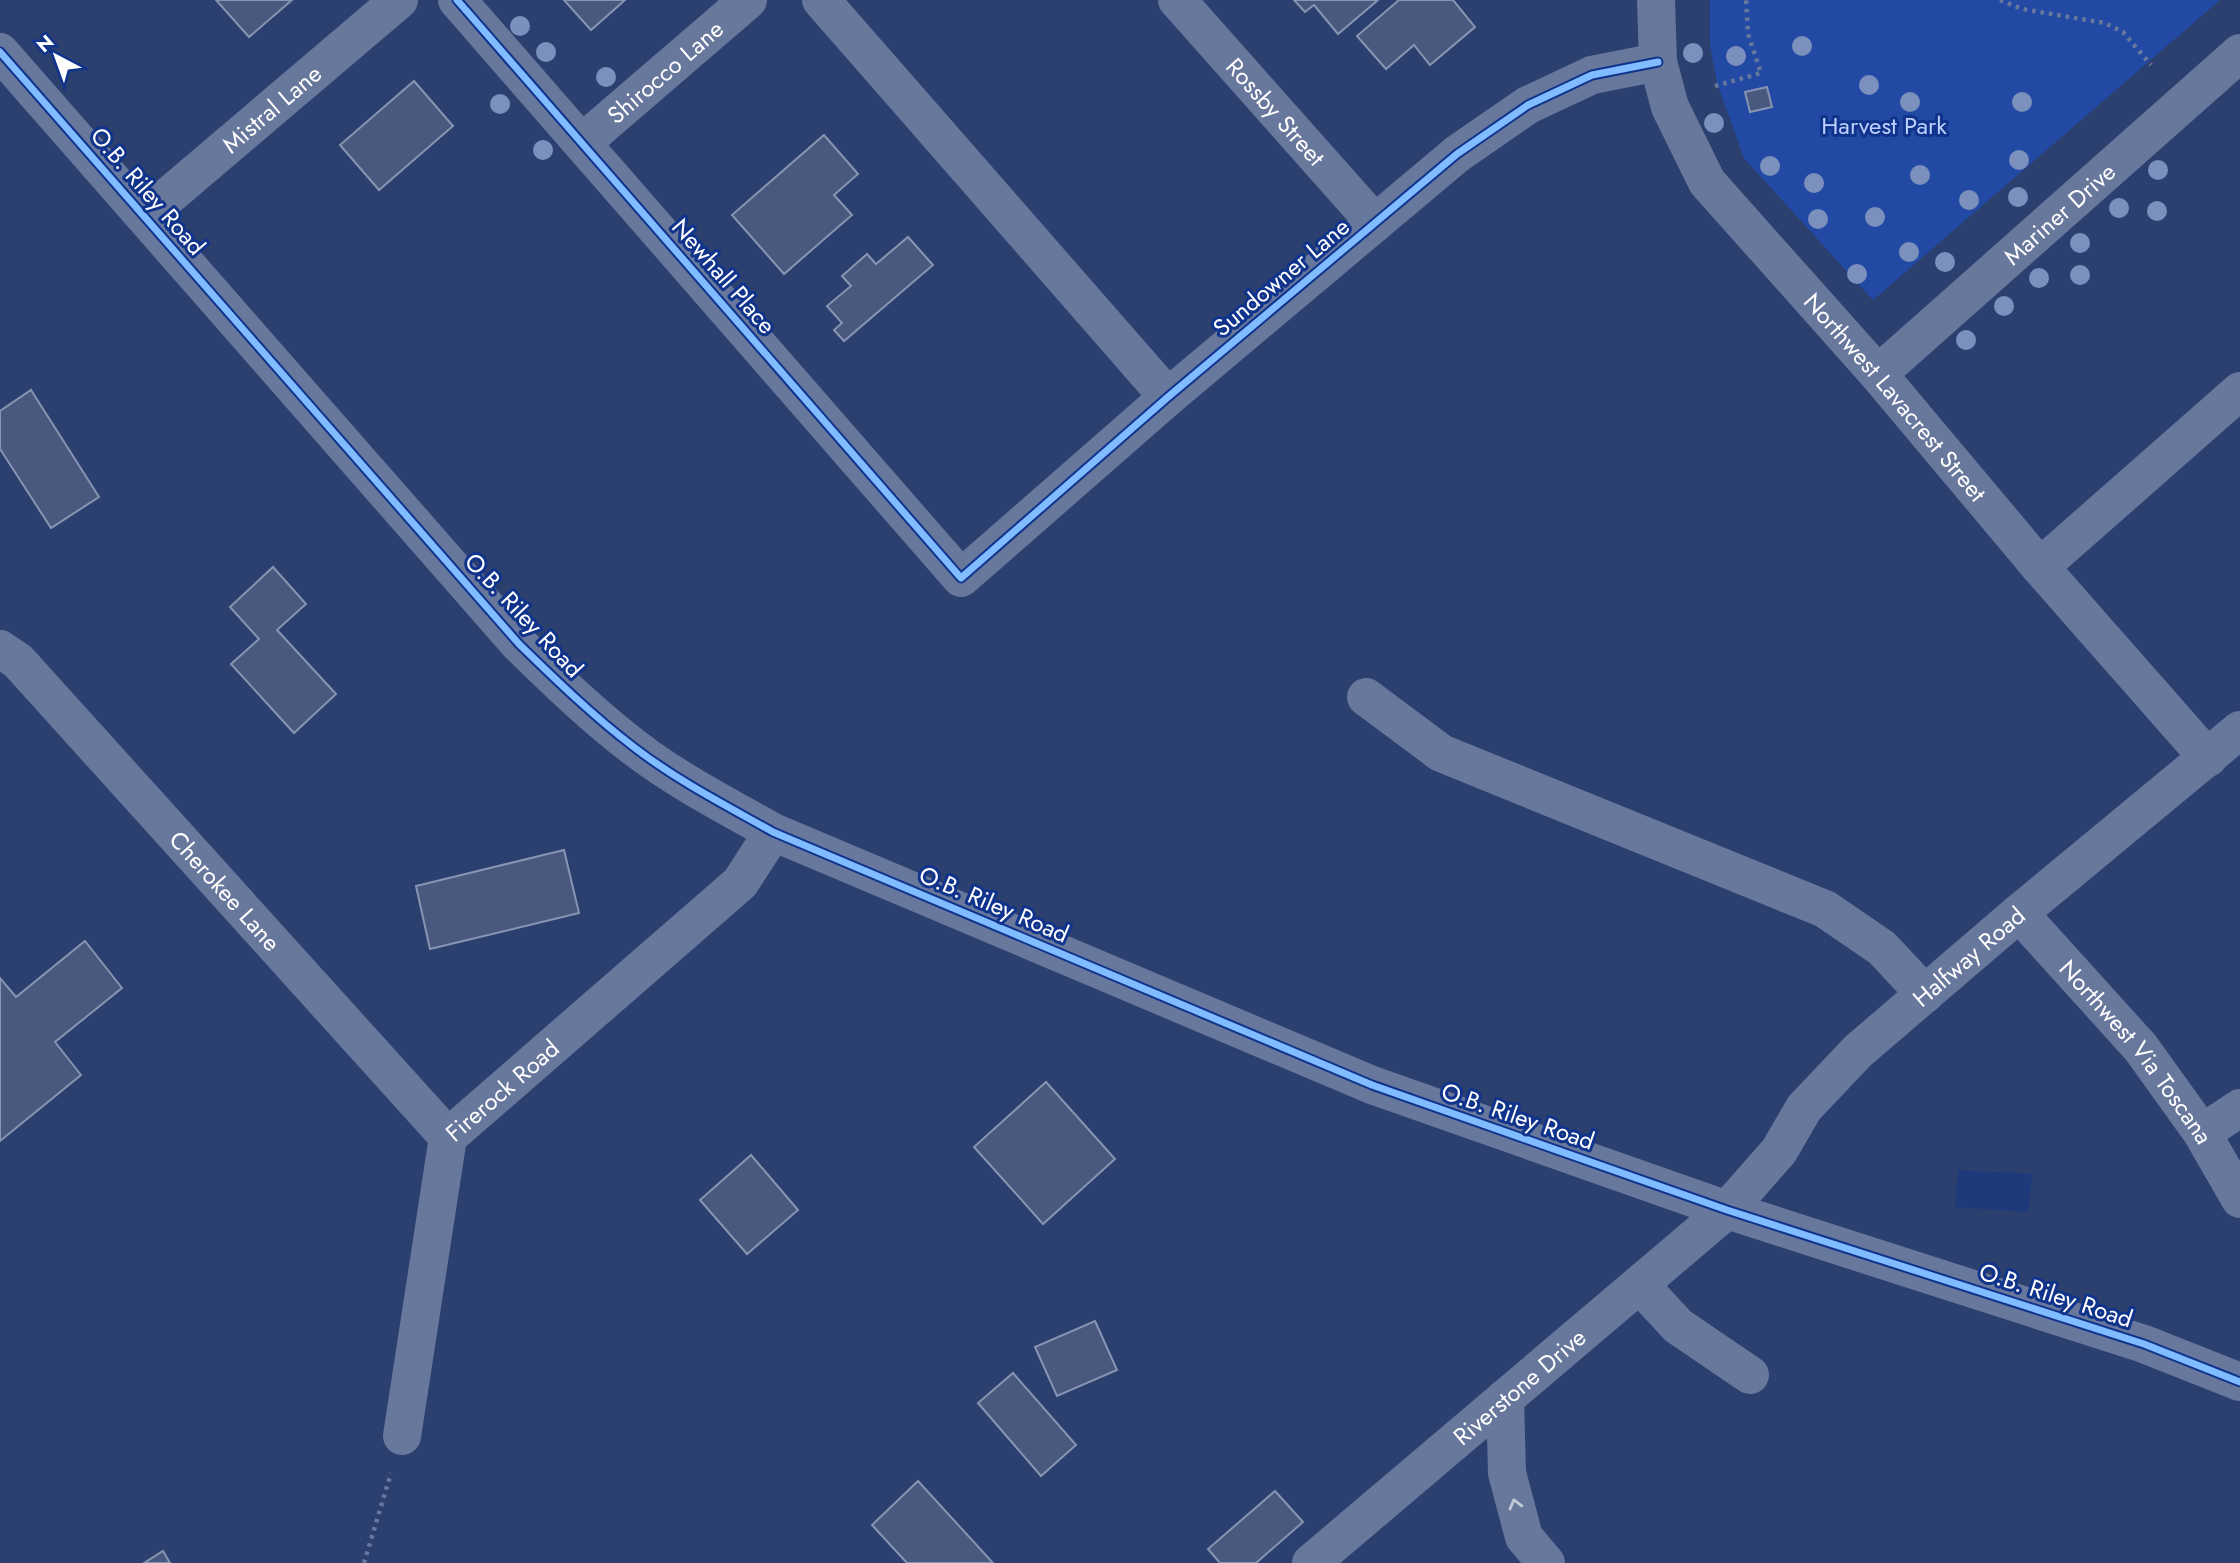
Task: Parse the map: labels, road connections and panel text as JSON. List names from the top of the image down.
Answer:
{
  "streets": {
    "street": [
      "Shirocco Lane",
      "Mistral Lane",
      "Rossby Street",
      "O.B. Riley Road",
      "Mariner Drive",
      "Newhall Place",
      "Sundowner Lane",
      "Northwest Lavacrest Street",
      "Cherokee Lane",
      "Halfway Road",
      "Northwest Via Toscana",
      "Firerock Road",
      "Riverstone Drive"
    ]
  },
  "crossings": [
    ["Shirocco Lane", "Newhall Place"],
    ["Mistral Lane", "O.B. Riley Road"],
    ["Rossby Street", "Sundowner Lane"],
    ["O.B. Riley Road", "Halfway Road"],
    ["O.B. Riley Road", "Firerock Road"],
    ["O.B. Riley Road", "Riverstone Drive"],
    ["Mariner Drive", "Northwest Lavacrest Street"],
    ["Newhall Place", "Sundowner Lane"],
    ["Sundowner Lane", "Northwest Lavacrest Street"],
    ["Northwest Lavacrest Street", "Halfway Road"],
    ["Cherokee Lane", "Firerock Road"],
    ["Halfway Road", "Northwest Via Toscana"],
    ["Halfway Road", "Riverstone Drive"]
  ],
  "parks": ["Harvest Park"],
  "north": "top left"
}
